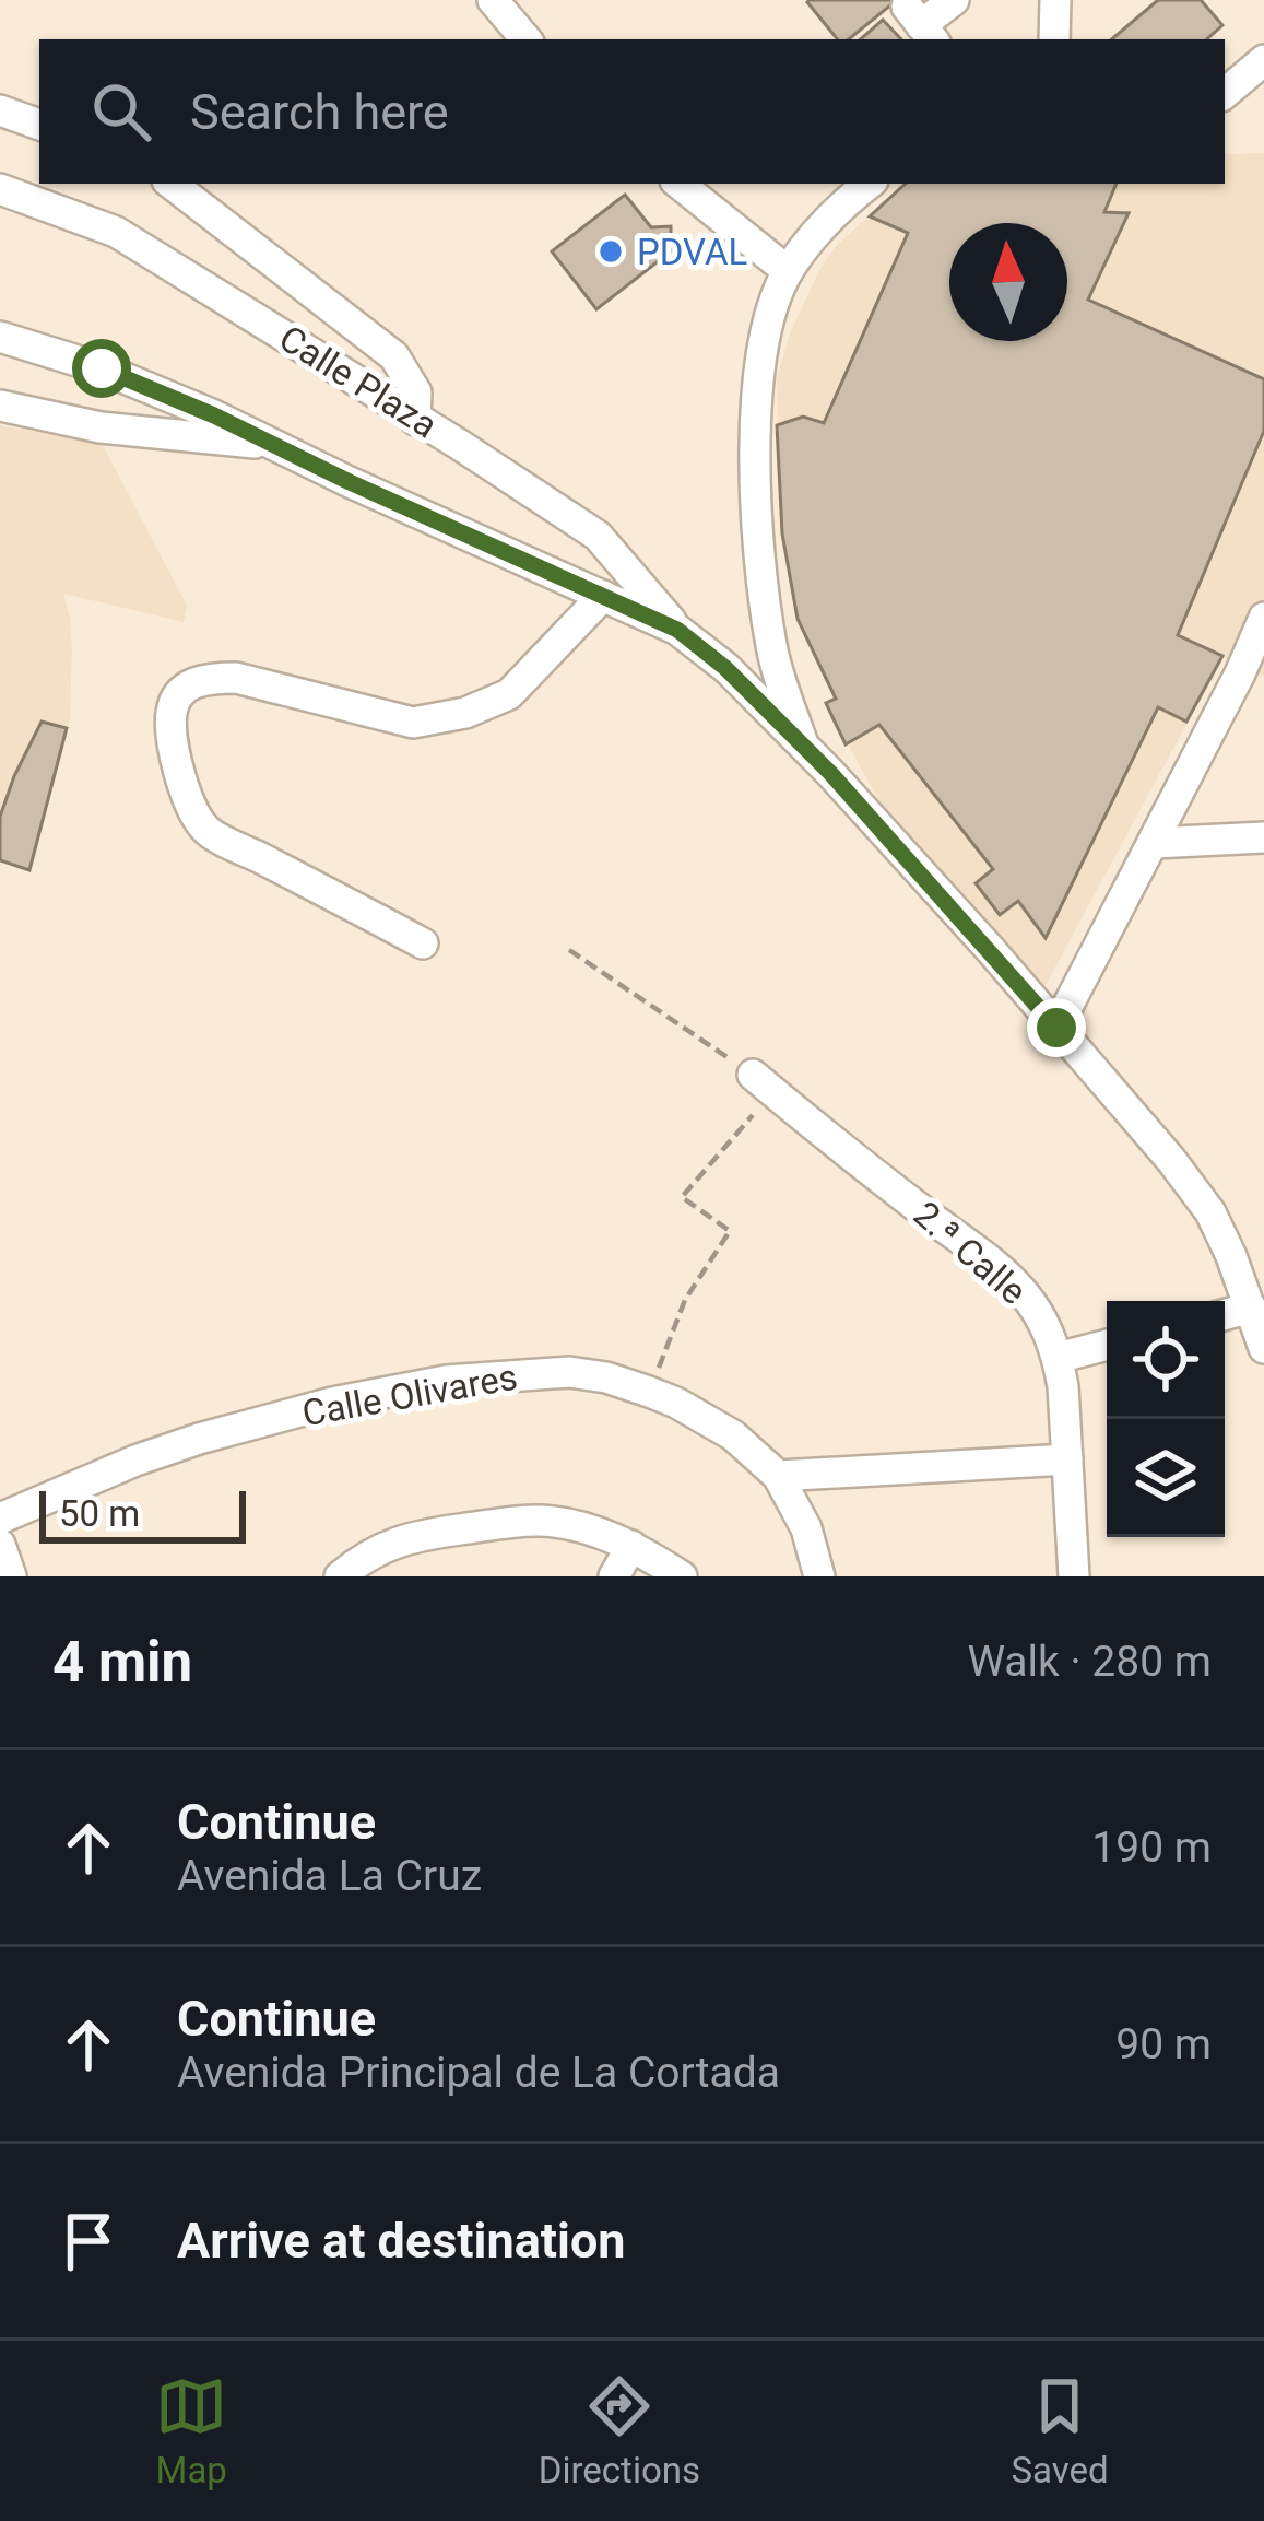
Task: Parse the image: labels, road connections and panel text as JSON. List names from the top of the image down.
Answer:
{
  "streets": {
    "street": ["Calle Plaza", "2.ª Calle", "Calle Olivares"]
  },
  "places": ["PDVAL"],
  "scale_bar": "50 m",
  "north": "top",
  "page": {
    "search": "Search here",
    "scale": "50 m",
    "heading": ["4 min", "Walk · 280 m"],
    "list": [
      ["Continue", "Avenida La Cruz", "190 m"],
      ["Continue", "Avenida Principal de La Cortada", "90 m"],
      "Arrive at destination"
    ],
    "nav": ["Map", "Directions", "Saved"]
  }
}
